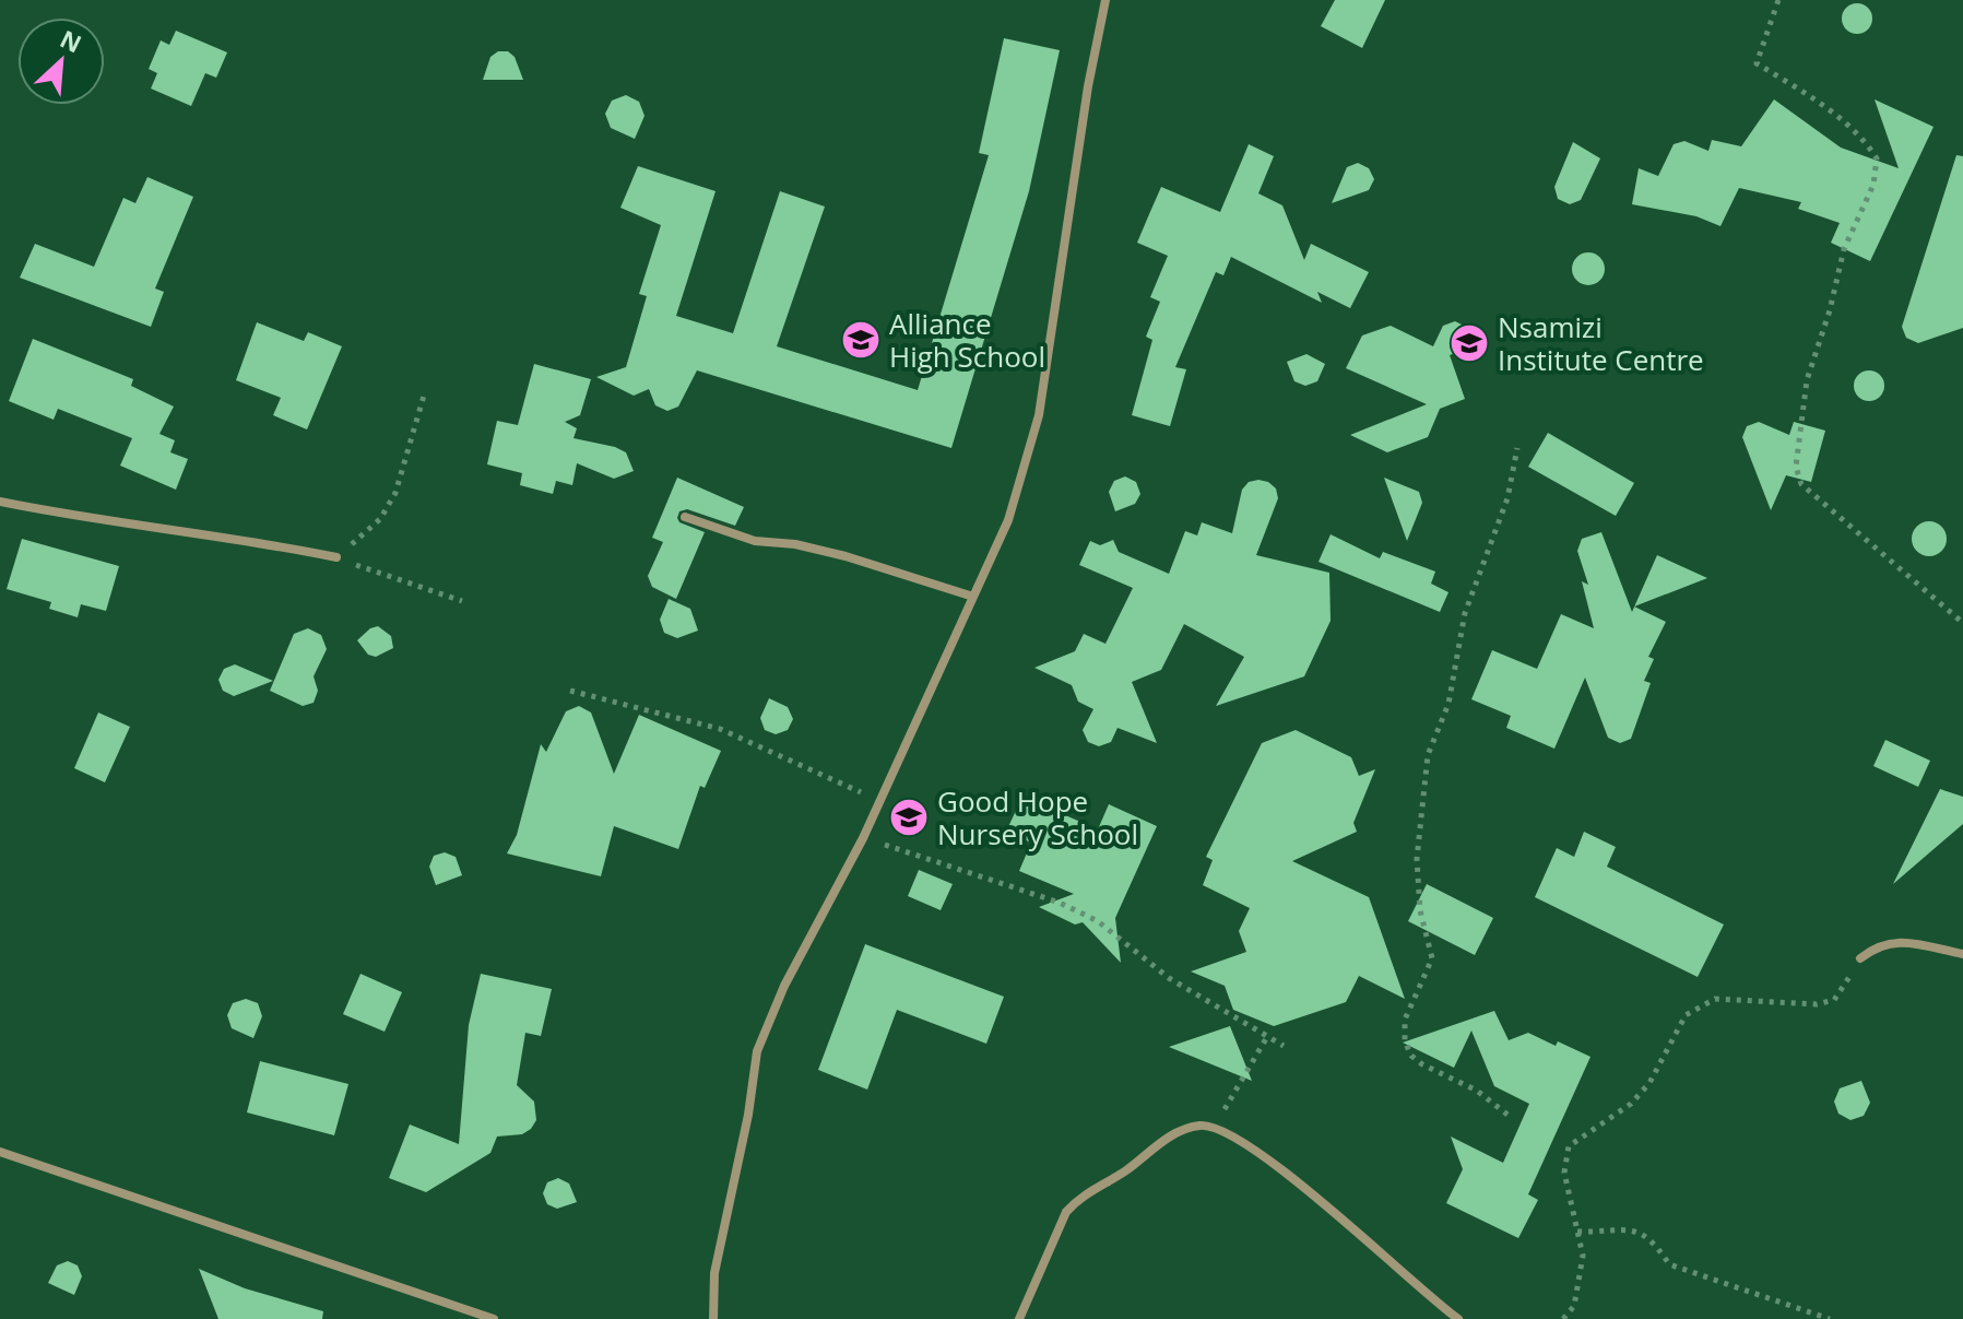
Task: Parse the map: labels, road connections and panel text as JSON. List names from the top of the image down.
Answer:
{
  "places": {
    "school or university": ["Alliance High School", "Nsamizi Institute Centre", "Good Hope Nursery School"]
  },
  "north": "top right"
}
